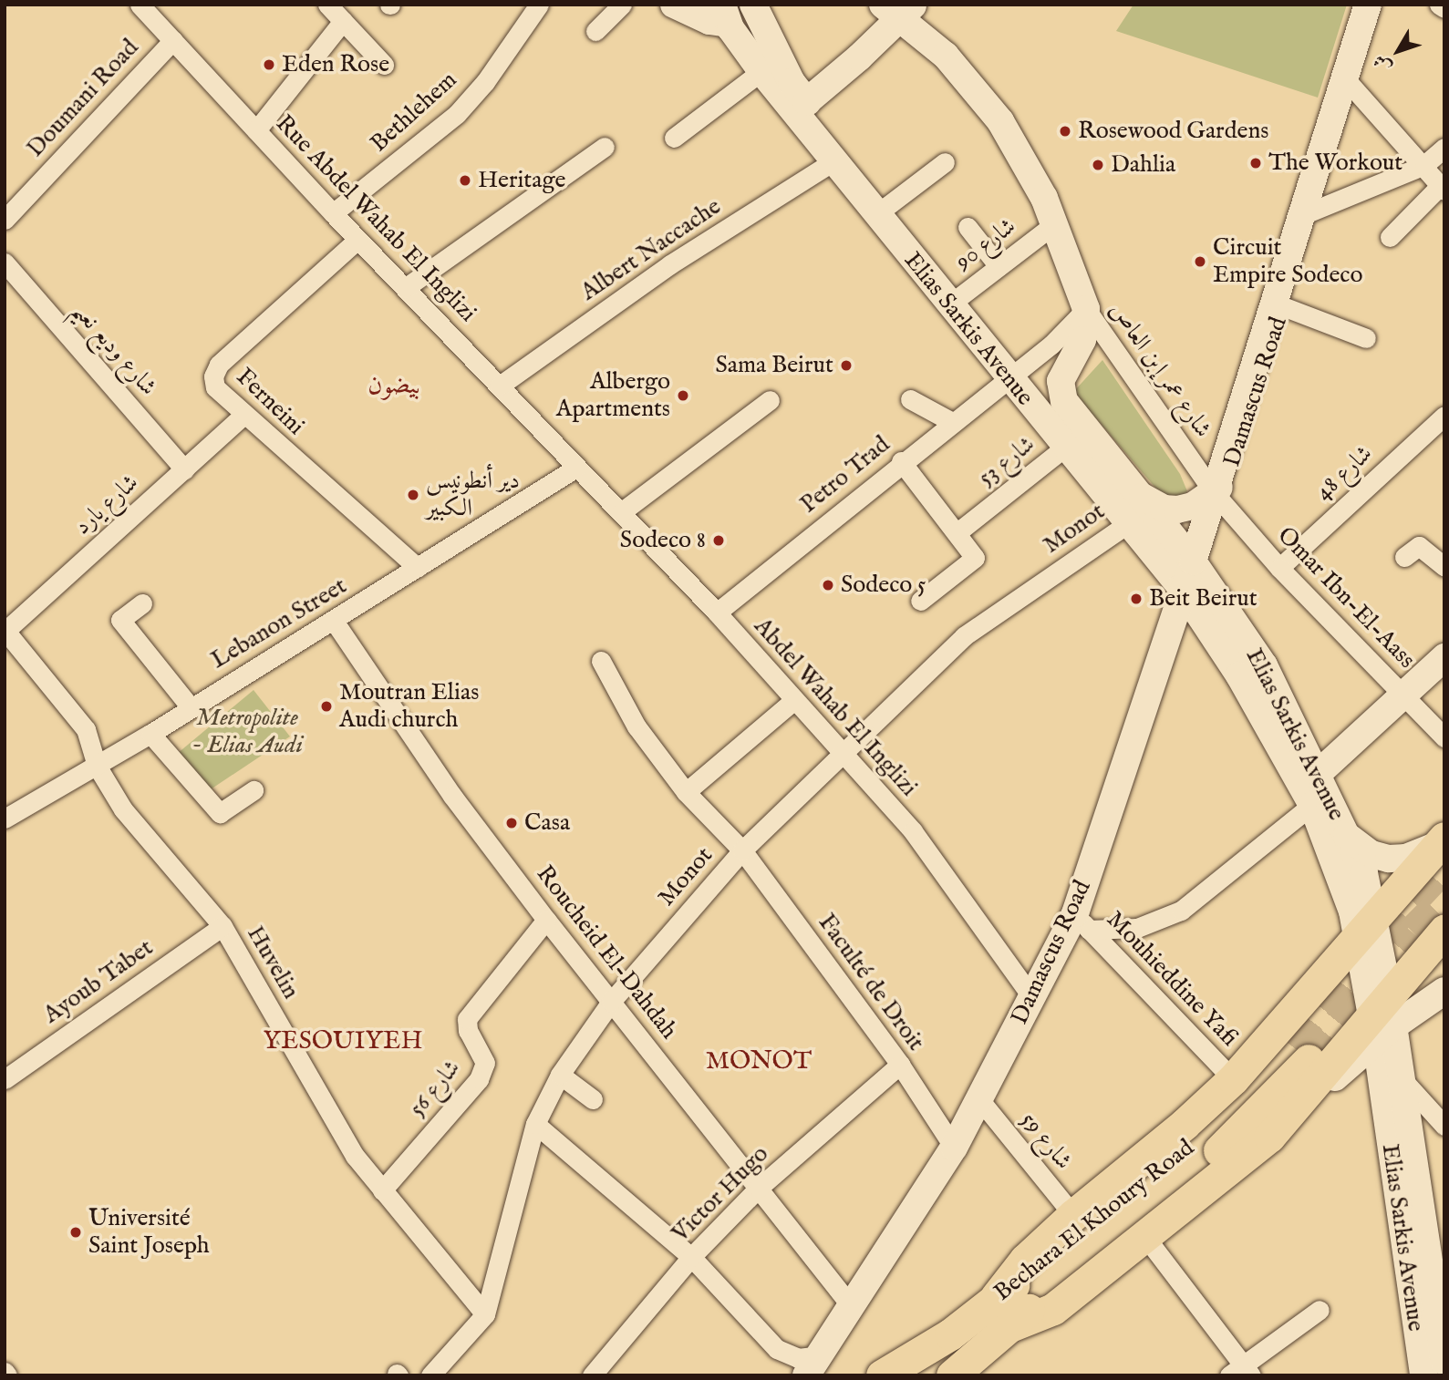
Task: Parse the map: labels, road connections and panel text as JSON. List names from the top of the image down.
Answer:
{
  "streets": {
    "main road": ["Elias Sarkis Avenue", "Damascus Road", "Bechara El Khoury Road"],
    "street": [
      "Doumani Road",
      "Bethlehem",
      "Rue Abdel Wahab El Inglizi",
      "شارع 90",
      "Albert Naccache",
      "شارع وديع نعيم",
      "شارع عمر إبن العاص",
      "Ferneini",
      "شارع 53",
      "شارع 48",
      "Petro Trad",
      "شارع يارد",
      "Monot",
      "Omar Ibn-El-Aass",
      "Lebanon Street",
      "Abdel Wahab El Inglizi",
      "Roucheid El-Dahdah",
      "Huvelin",
      "Mouhieddine Yafi",
      "Ayoub Tabet",
      "Faculté de Droit",
      "شارع 56",
      "شارع 59",
      "Victor Hugo"
    ]
  },
  "crossings": [
    ["Doumani Road", "Rue Abdel Wahab El Inglizi"],
    ["Bethlehem", "Rue Abdel Wahab El Inglizi"],
    ["Rue Abdel Wahab El Inglizi", "Albert Naccache"],
    ["Rue Abdel Wahab El Inglizi", "Ferneini"],
    ["Rue Abdel Wahab El Inglizi", "Lebanon Street"],
    ["Rue Abdel Wahab El Inglizi", "Abdel Wahab El Inglizi"],
    ["شارع 90", "Elias Sarkis Avenue"],
    ["Albert Naccache", "Elias Sarkis Avenue"],
    ["Elias Sarkis Avenue", "شارع عمر إبن العاص"],
    ["Elias Sarkis Avenue", "Damascus Road"],
    ["Elias Sarkis Avenue", "شارع 53"],
    ["Elias Sarkis Avenue", "Petro Trad"],
    ["Elias Sarkis Avenue", "Monot"],
    ["شارع وديع نعيم", "شارع يارد"],
    ["شارع عمر إبن العاص", "Damascus Road"],
    ["شارع عمر إبن العاص", "Petro Trad"],
    ["شارع عمر إبن العاص", "Omar Ibn-El-Aass"],
    ["Damascus Road", "Omar Ibn-El-Aass"],
    ["Damascus Road", "Abdel Wahab El Inglizi"],
    ["Damascus Road", "Roucheid El-Dahdah"],
    ["Damascus Road", "Mouhieddine Yafi"],
    ["Damascus Road", "Faculté de Droit"],
    ["Damascus Road", "شارع 59"],
    ["Ferneini", "شارع يارد"],
    ["Ferneini", "Lebanon Street"],
    ["شارع 48", "Omar Ibn-El-Aass"],
    ["Petro Trad", "Abdel Wahab El Inglizi"],
    ["شارع يارد", "Huvelin"],
    ["Monot", "Abdel Wahab El Inglizi"],
    ["Monot", "Roucheid El-Dahdah"],
    ["Monot", "Huvelin"],
    ["Monot", "Faculté de Droit"],
    ["Lebanon Street", "Abdel Wahab El Inglizi"],
    ["Lebanon Street", "Roucheid El-Dahdah"],
    ["Lebanon Street", "Huvelin"],
    ["Roucheid El-Dahdah", "شارع 56"],
    ["Roucheid El-Dahdah", "Victor Hugo"],
    ["Huvelin", "Ayoub Tabet"],
    ["Huvelin", "شارع 56"],
    ["Faculté de Droit", "Victor Hugo"]
  ],
  "districts": ["بيضون", "YESOUIYEH", "MONOT"],
  "parks": ["Metropolite - Elias Audi"],
  "places": [
    "Eden Rose",
    "Rosewood Gardens",
    "The Workout",
    "Dahlia",
    "Heritage",
    "Circuit Empire Sodeco",
    "Sama Beirut",
    "Albergo Apartments",
    "دير أنطونيس الكبير",
    "Sodeco 8",
    "Sodeco 5",
    "Beit Beirut",
    "Moutran Elias Audi church",
    "Casa",
    "Université Saint Joseph"
  ],
  "north": "bottom left"
}
